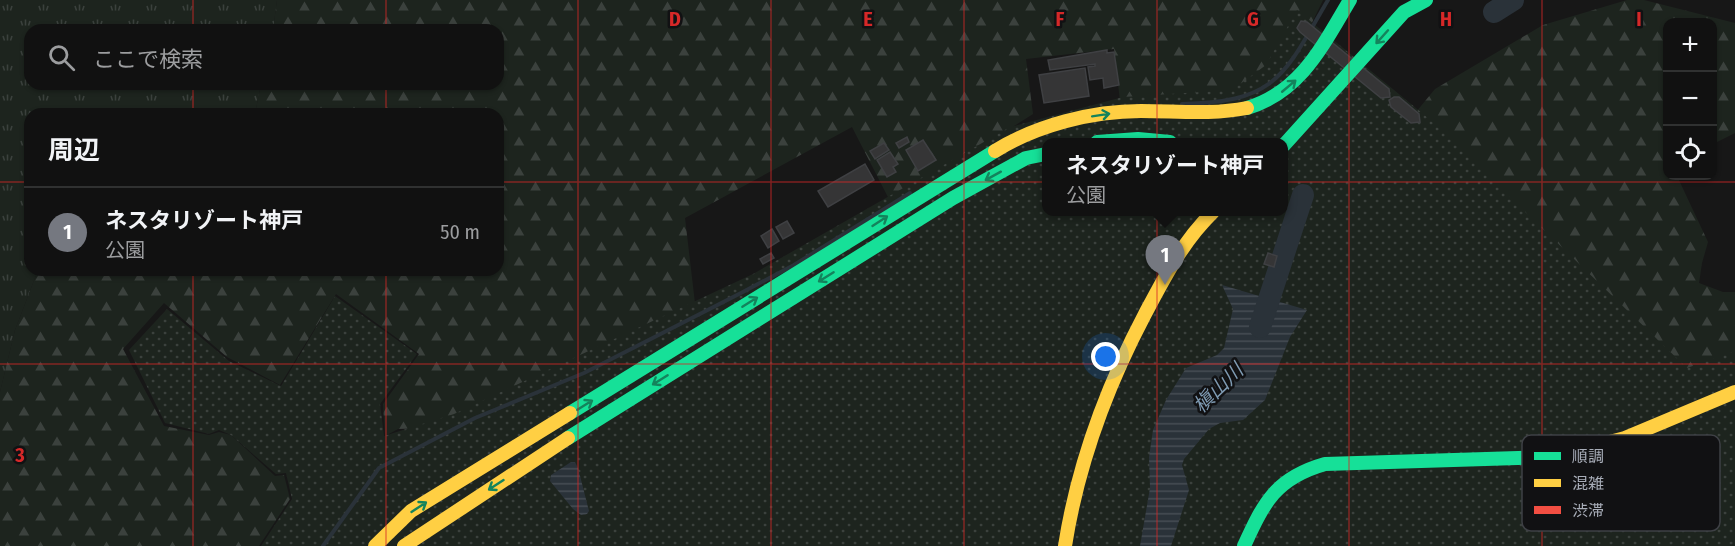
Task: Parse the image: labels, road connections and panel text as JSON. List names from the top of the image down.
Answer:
{
  "water": ["槇山川"],
  "legend": ["順調", "混雑", "渋滞"],
  "page": {
    "map_buttons": ["+", "−"],
    "search": "ここで検索",
    "heading": "周辺",
    "popup": ["ネスタリゾート神戸", "公園"],
    "list": [
      {
        "mark": "1",
        "name": "ネスタリゾート神戸",
        "note": "公園",
        "value": "50 m"
      }
    ],
    "pins": "1"
  },
  "grid": {
    "columns": [
      "D",
      "E",
      "F",
      "G",
      "H",
      "I"
    ],
    "rows": ["3"]
  }
}
